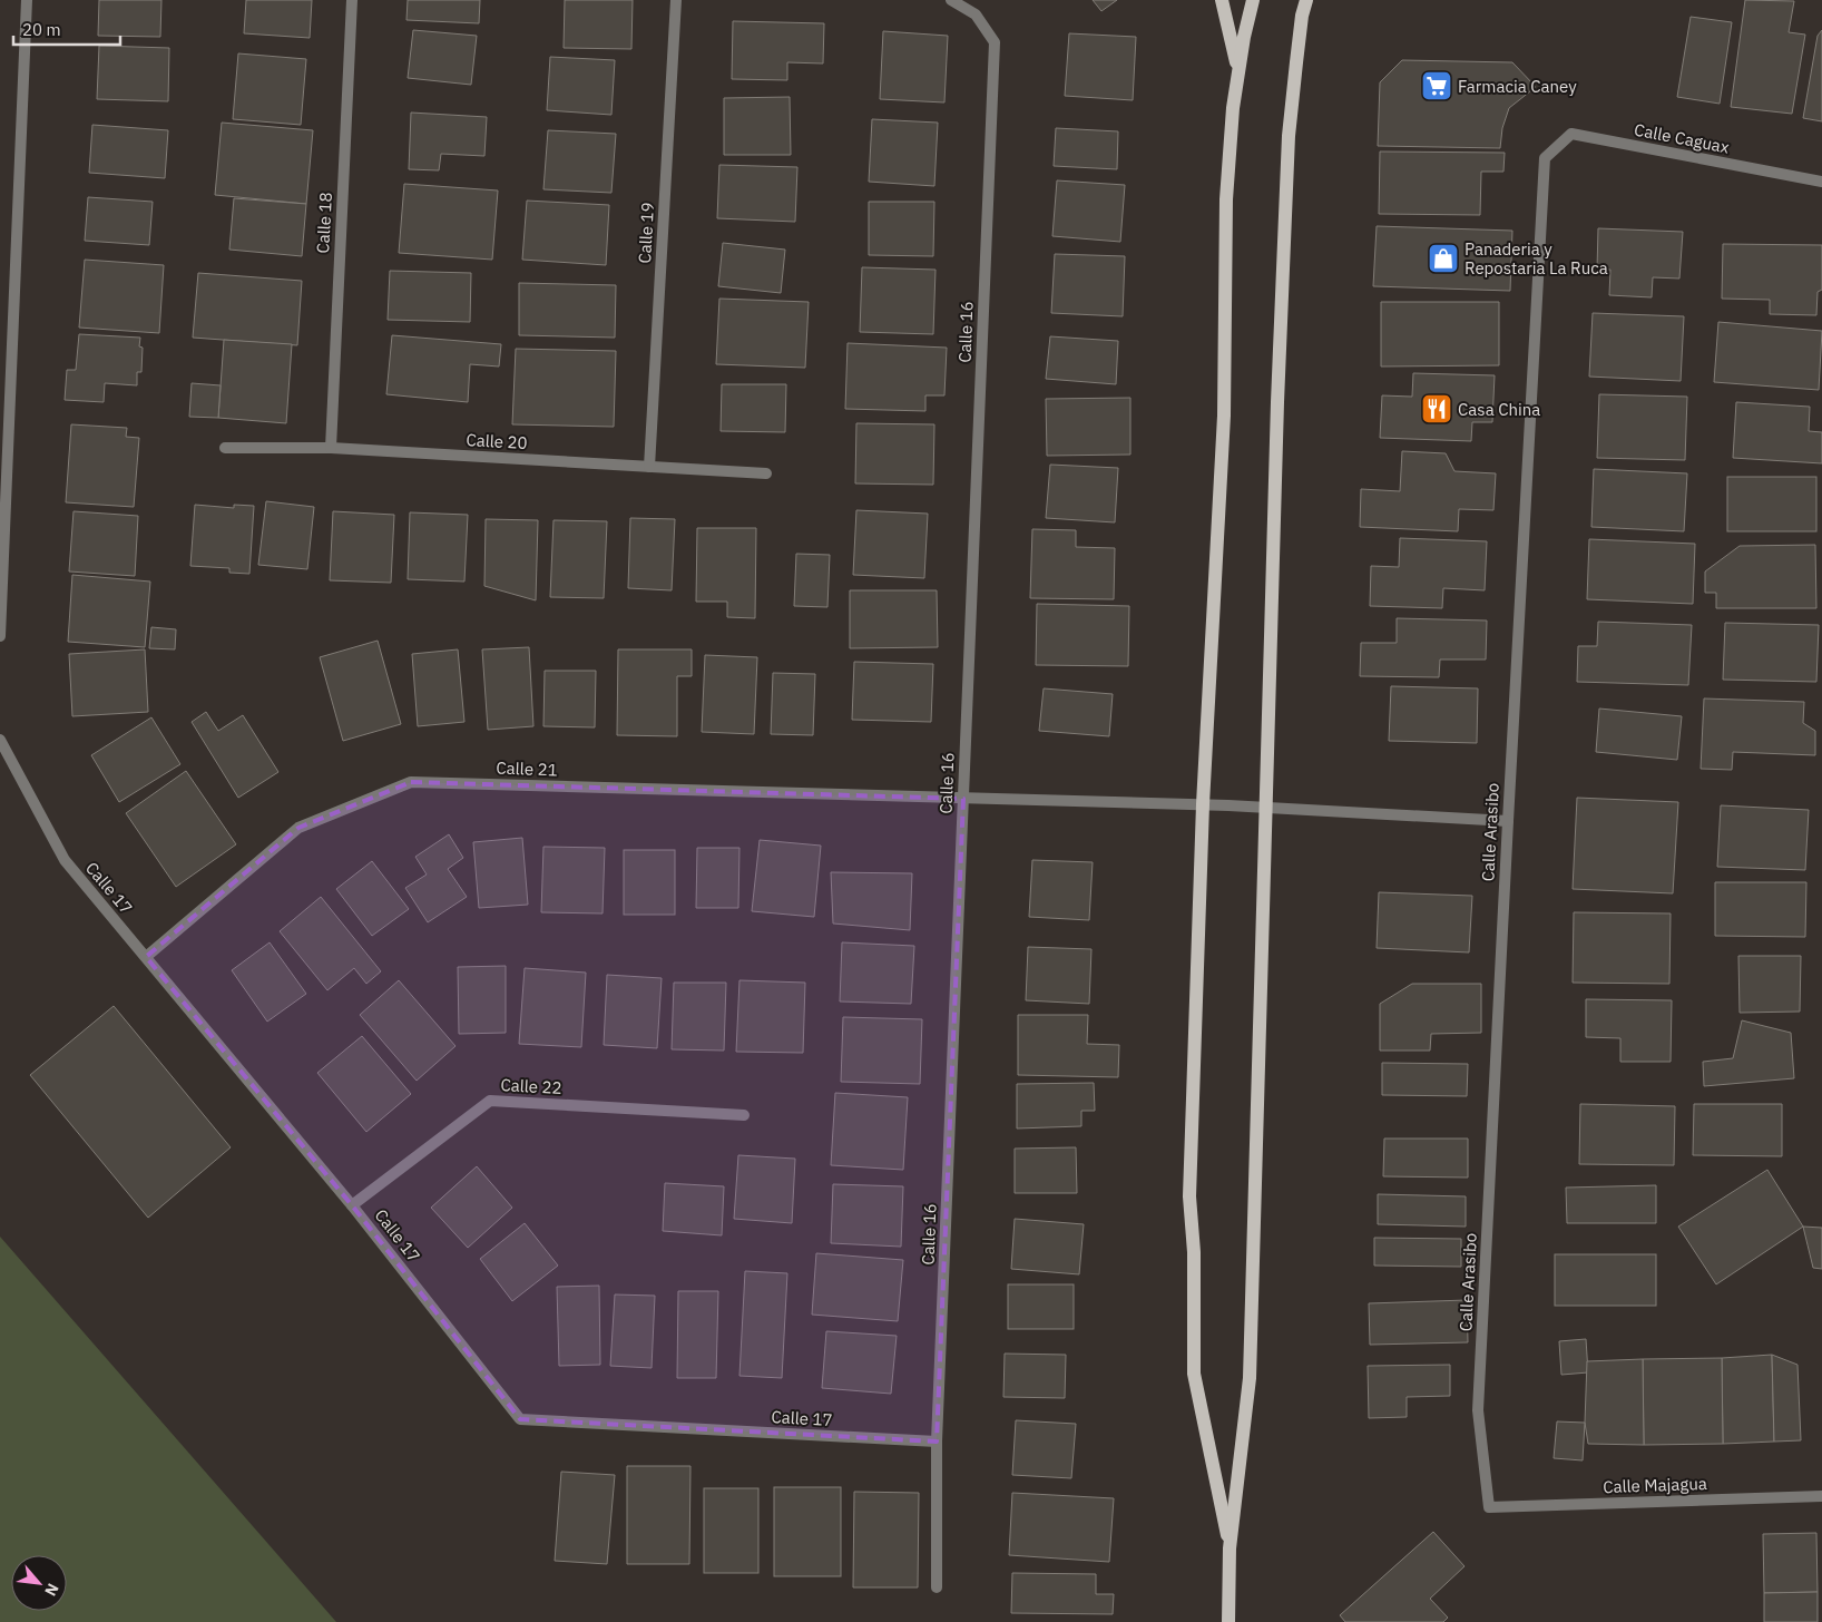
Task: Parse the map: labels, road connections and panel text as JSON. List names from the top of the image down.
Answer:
{
  "streets": {
    "street": [
      "Calle Caguax",
      "Calle 18",
      "Calle 19",
      "Calle 16",
      "Calle 20",
      "Calle 21",
      "Calle Arasibo",
      "Calle 17",
      "Calle 22",
      "Calle Majagua"
    ]
  },
  "crossings": [
    ["Calle Caguax", "Calle Arasibo"],
    ["Calle 18", "Calle 20"],
    ["Calle 19", "Calle 20"],
    ["Calle 16", "Calle 21"],
    ["Calle 16", "Calle 17"],
    ["Calle 21", "Calle Arasibo"],
    ["Calle 21", "Calle 17"],
    ["Calle Arasibo", "Calle Majagua"],
    ["Calle 17", "Calle 22"]
  ],
  "places": {
    "supermarket": ["Farmacia Caney"],
    "shop": ["Panaderia y Repostaria La Ruca"],
    "restaurant": ["Casa China"]
  },
  "scale_bar": "20 m",
  "north": "bottom right"
}
